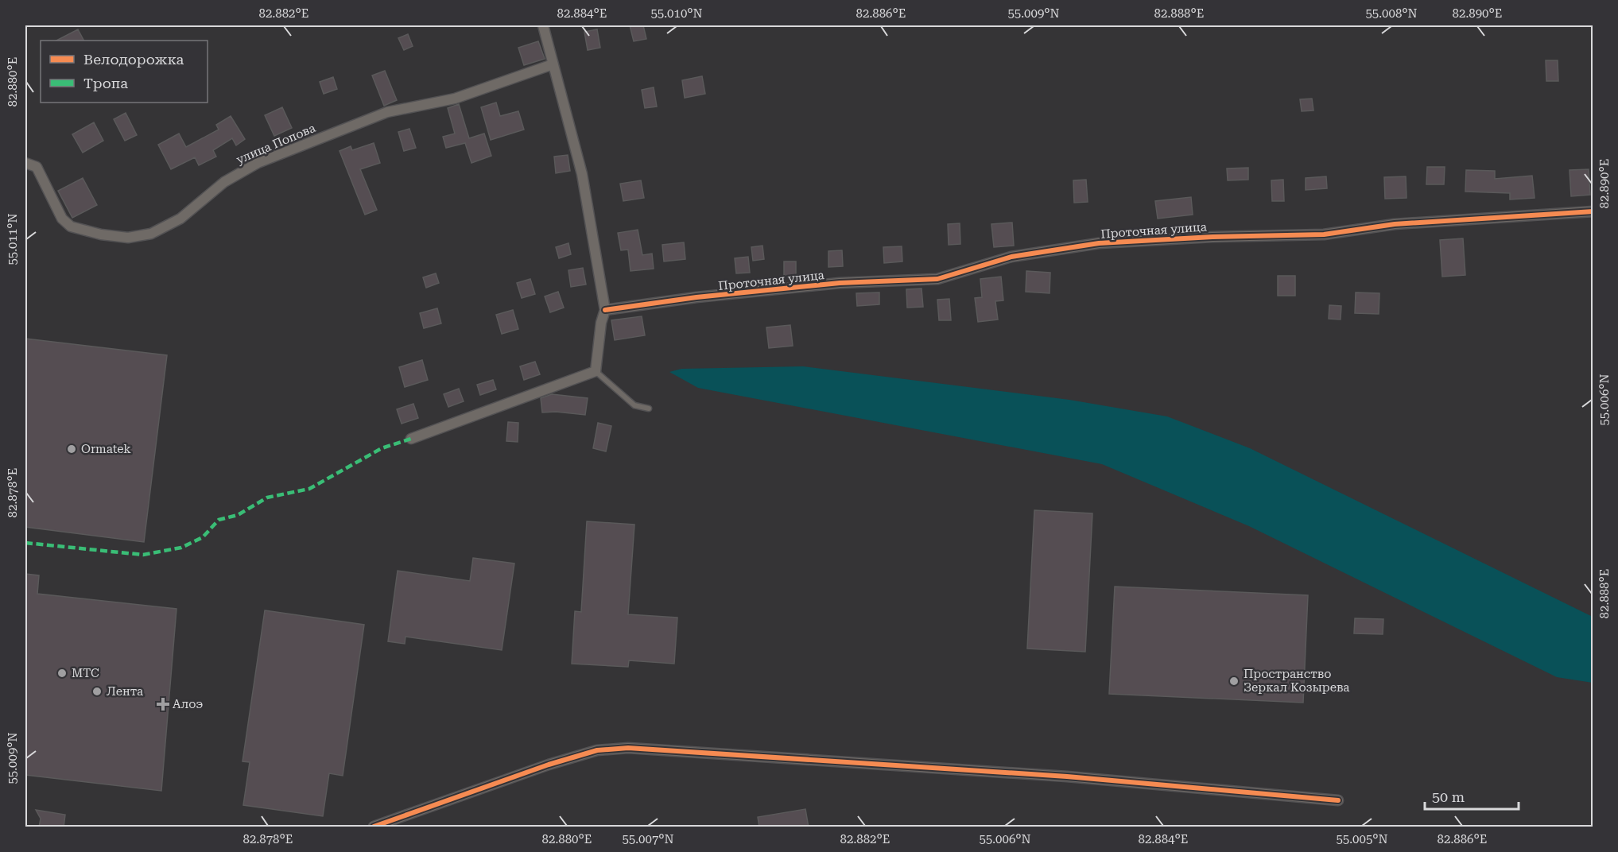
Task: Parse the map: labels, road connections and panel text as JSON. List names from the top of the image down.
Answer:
{
  "streets": {
    "street": ["улица Попова", "Проточная улица"]
  },
  "places": {
    "other": [
      "Ormatek",
      "МТС",
      "Пространство Зеркал Козырева",
      "Лента"
    ],
    "health": ["Алоэ"]
  },
  "legend": ["Велодорожка", "Тропа"],
  "scale_bar": "50 m",
  "coordinates": [
    "82.882°E",
    "82.884°E",
    "55.010°N",
    "82.886°E",
    "55.009°N",
    "82.888°E",
    "55.008°N",
    "82.890°E",
    "82.880°E",
    "55.011°N",
    "55.006°N",
    "82.878°E",
    "55.007°N",
    "55.005°N"
  ]
}
